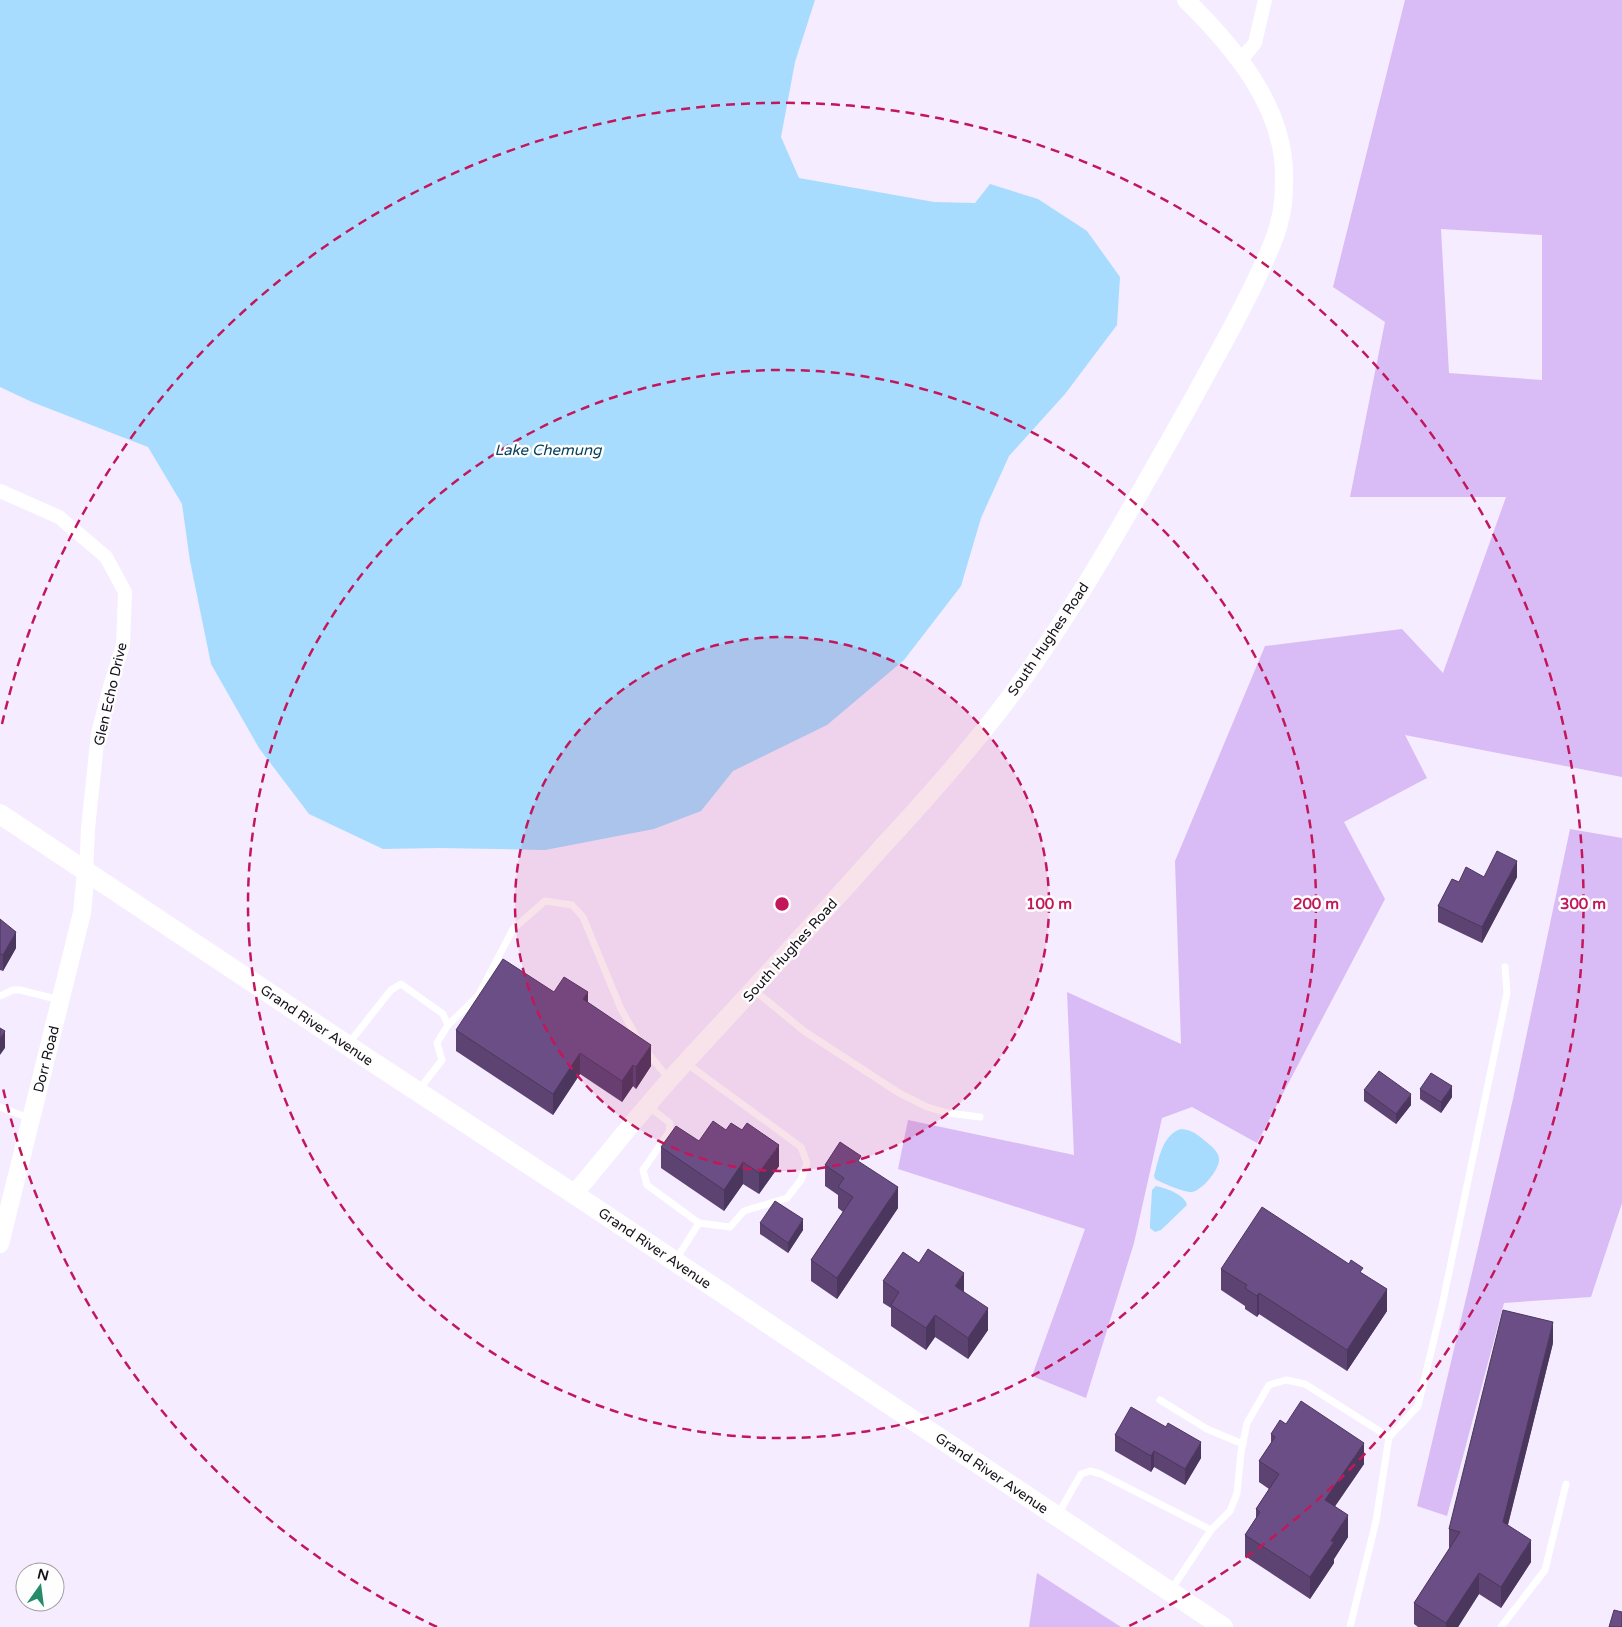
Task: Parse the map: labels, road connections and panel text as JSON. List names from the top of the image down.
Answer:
{
  "streets": {
    "main road": ["Grand River Avenue"],
    "street": ["South Hughes Road", "Glen Echo Drive", "Dorr Road"]
  },
  "crossings": [
    ["South Hughes Road", "Grand River Avenue"],
    ["Glen Echo Drive", "Grand River Avenue"],
    ["Glen Echo Drive", "Dorr Road"],
    ["Grand River Avenue", "Dorr Road"]
  ],
  "water": ["Lake Chemung"],
  "north": "top",
  "rings": ["100 m", "200 m", "300 m"]
}
